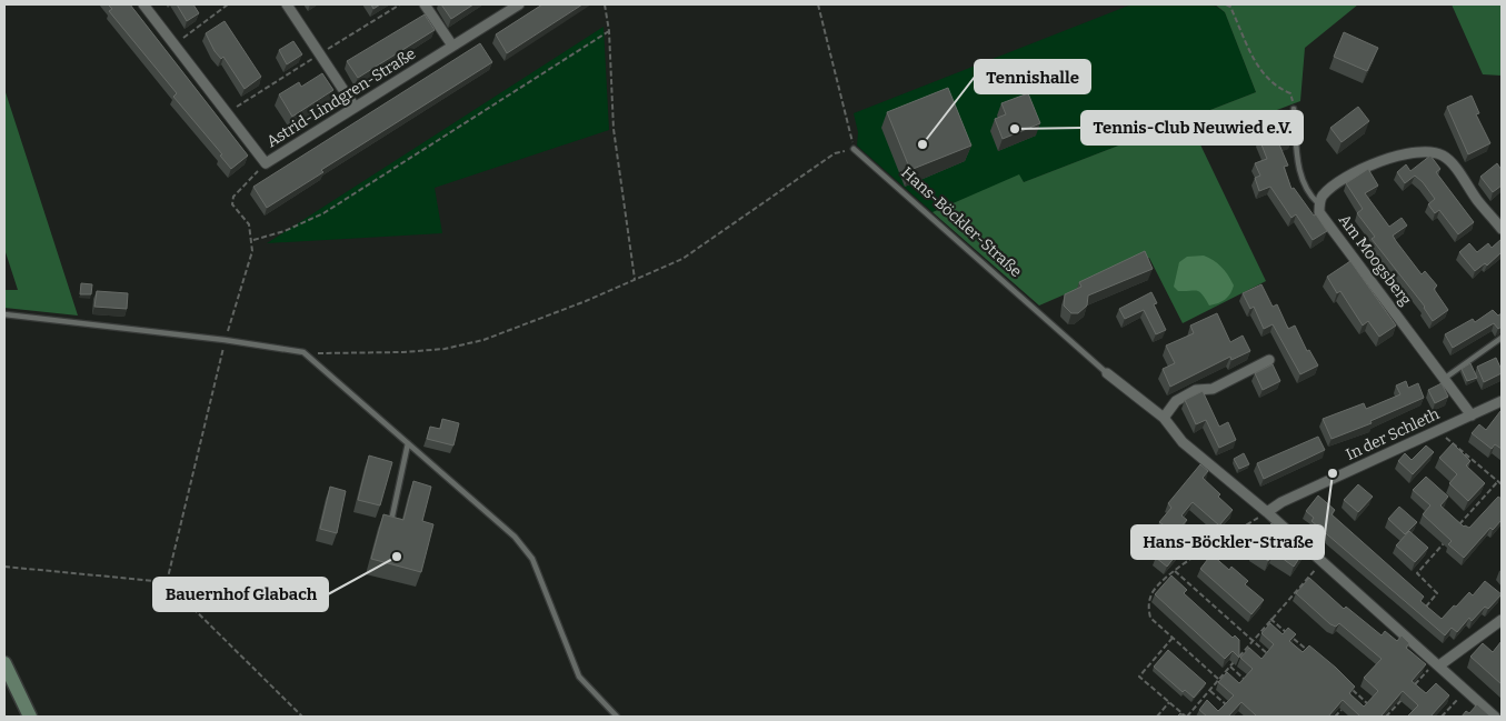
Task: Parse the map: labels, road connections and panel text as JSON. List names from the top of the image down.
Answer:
{
  "streets": {
    "street": [
      "Astrid-Lindgren-Straße",
      "Hans-Böckler-Straße",
      "Am Moogsberg",
      "In der Schleth"
    ]
  },
  "crossings": [
    ["Hans-Böckler-Straße", "In der Schleth"],
    ["Am Moogsberg", "In der Schleth"]
  ],
  "places": [
    "Tennis-Club Neuwied e.V.",
    "Tennishalle",
    "Hans-Böckler-Straße",
    "Bauernhof Glabach"
  ]
}
